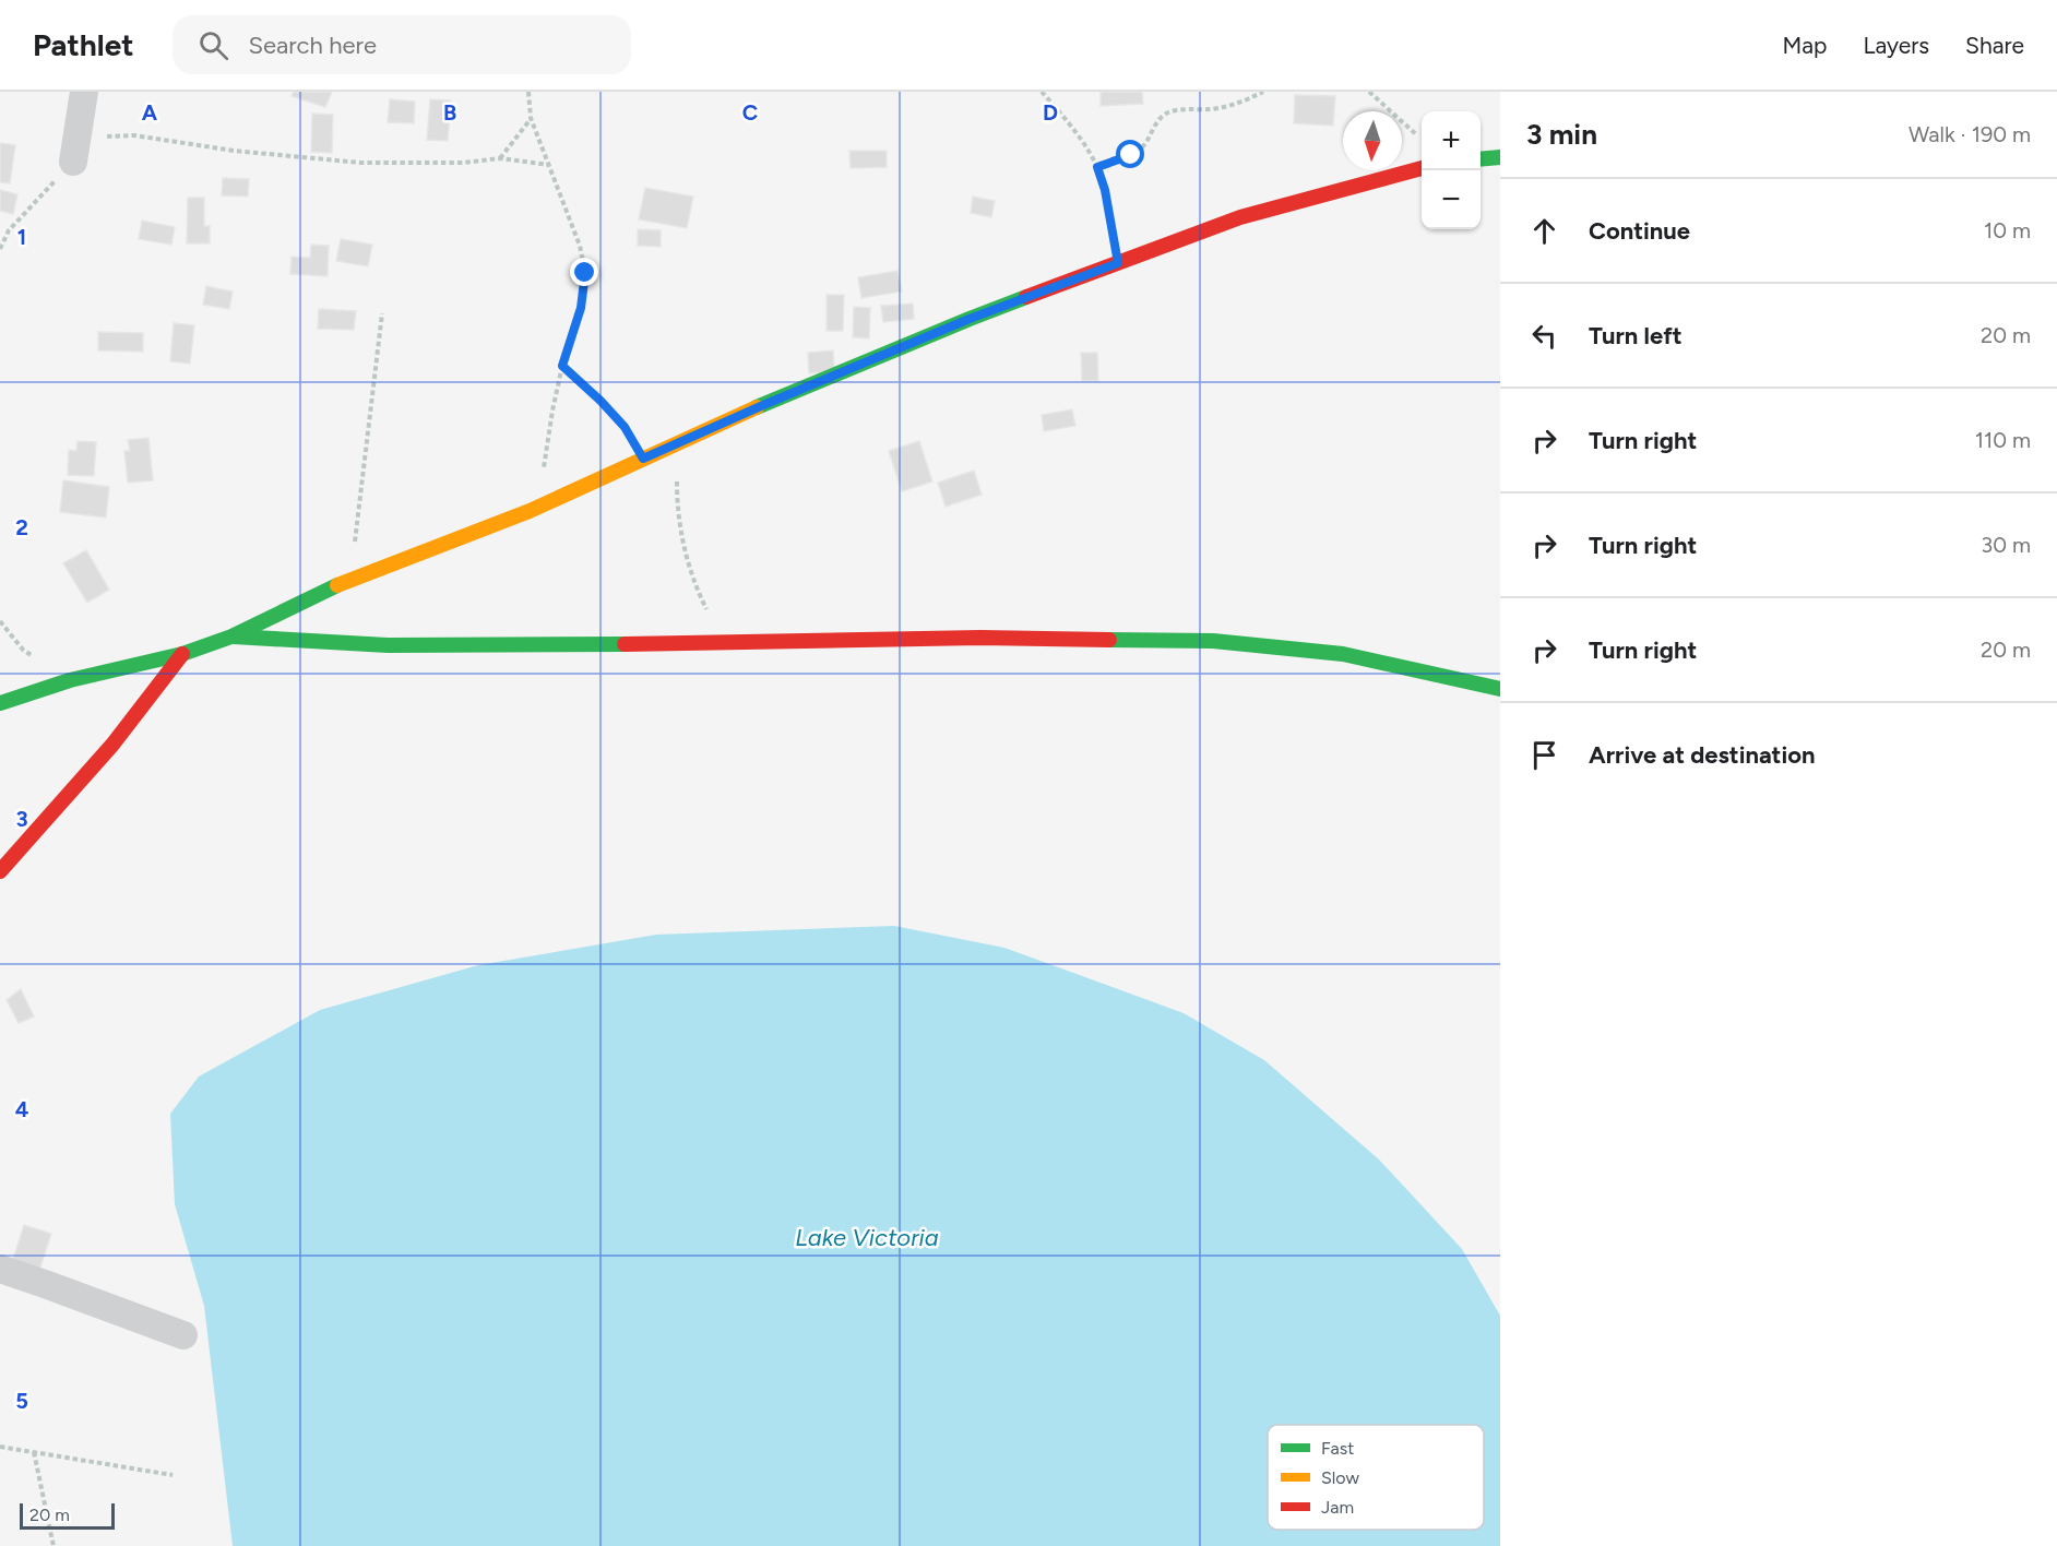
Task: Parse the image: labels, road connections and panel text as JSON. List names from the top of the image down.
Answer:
{
  "water": ["Lake Victoria"],
  "legend": ["Fast", "Slow", "Jam"],
  "scale_bar": "20 m",
  "north": "bottom",
  "page": {
    "header": "Pathlet",
    "search": "Search here",
    "nav": ["Map", "Layers", "Share"],
    "heading": ["3 min", "Walk · 190 m"],
    "map_buttons": ["+", "−"],
    "list": [
      ["Continue", "10 m"],
      ["Turn left", "20 m"],
      ["Turn right", "110 m"],
      ["Turn right", "30 m"],
      ["Turn right", "20 m"],
      "Arrive at destination"
    ],
    "scale": "20 m"
  },
  "grid": {
    "columns": [
      "A",
      "B",
      "C",
      "D"
    ],
    "rows": [
      "1",
      "2",
      "3",
      "4",
      "5"
    ]
  }
}
